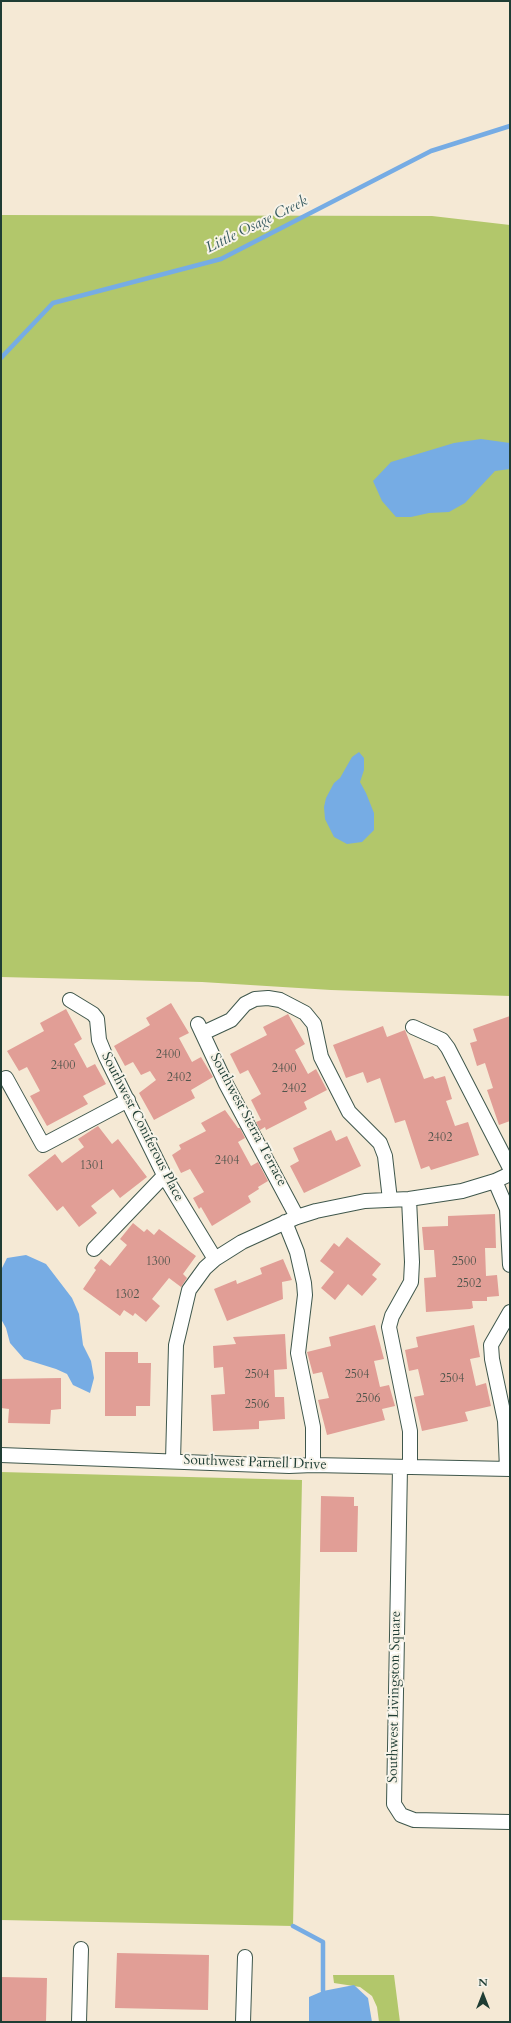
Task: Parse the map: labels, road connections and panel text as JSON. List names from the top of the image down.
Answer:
{
  "streets": {
    "street": [
      "Southwest Sierra Terrace",
      "Southwest Coniferous Place",
      "Southwest Parnell Drive",
      "Southwest Livingston Square"
    ]
  },
  "crossings": [
    ["Southwest Sierra Terrace", "Southwest Parnell Drive"],
    ["Southwest Parnell Drive", "Southwest Livingston Square"]
  ],
  "water": ["Little Osage Creek"],
  "house_numbers": [
    "2400",
    "2400",
    "2400",
    "2402",
    "2402",
    "2402",
    "2404",
    "1301",
    "1300",
    "2500",
    "2502",
    "1302",
    "2504",
    "2504",
    "2504",
    "2506",
    "2506"
  ],
  "north": "top"
}
